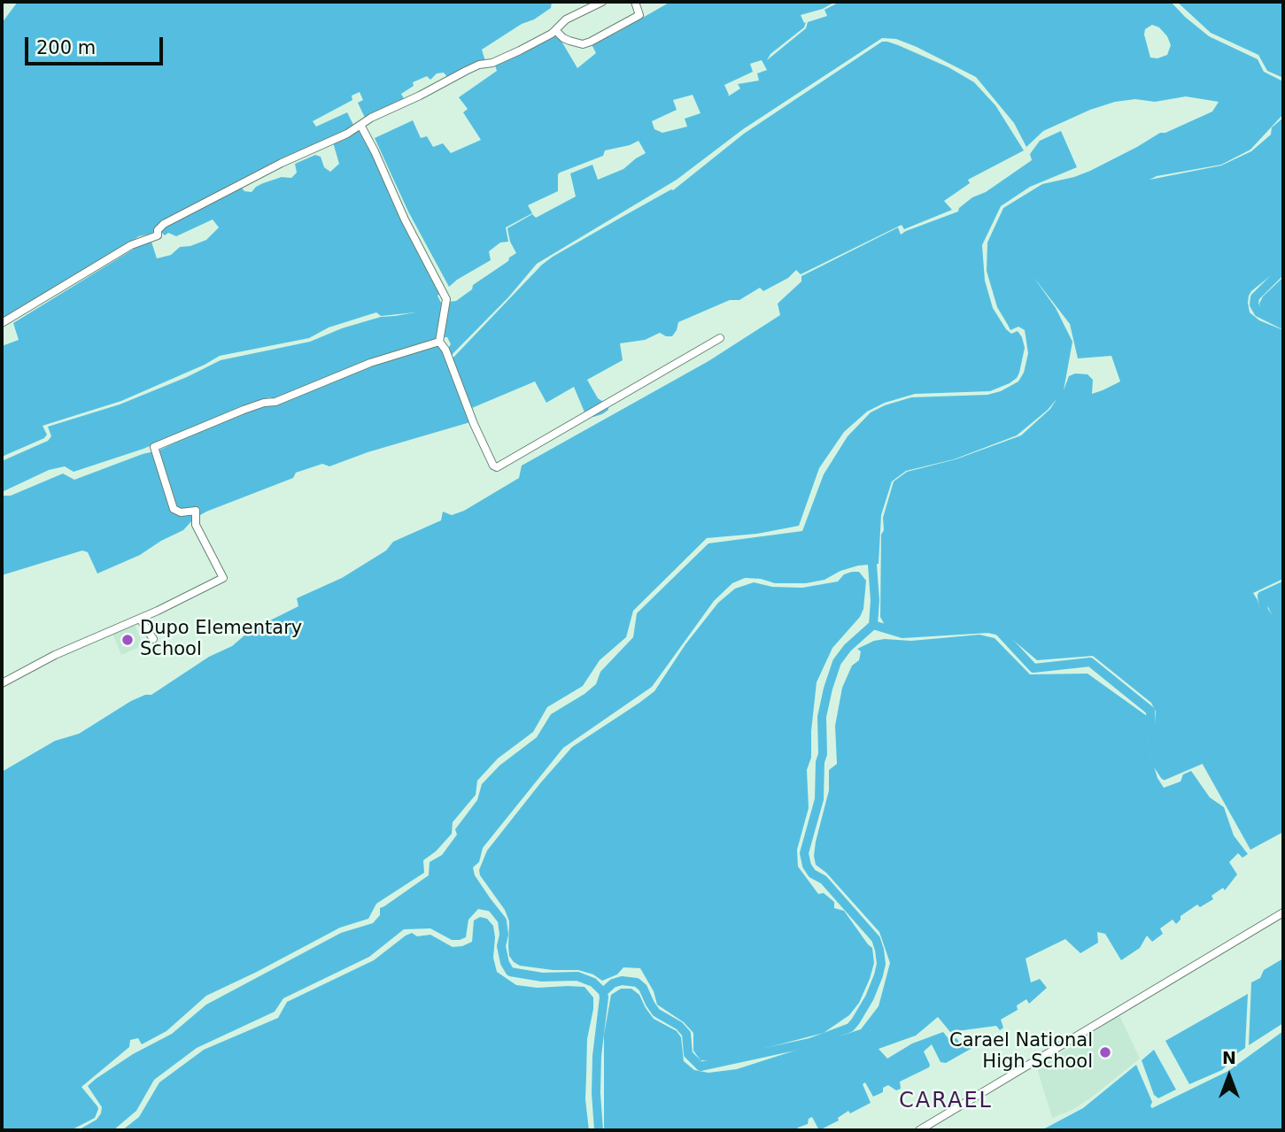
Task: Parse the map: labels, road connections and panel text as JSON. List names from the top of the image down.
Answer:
{
  "districts": ["CARAEL"],
  "places": ["Dupo Elementary School", "Carael National High School"],
  "scale_bar": "200 m",
  "north": "top"
}
